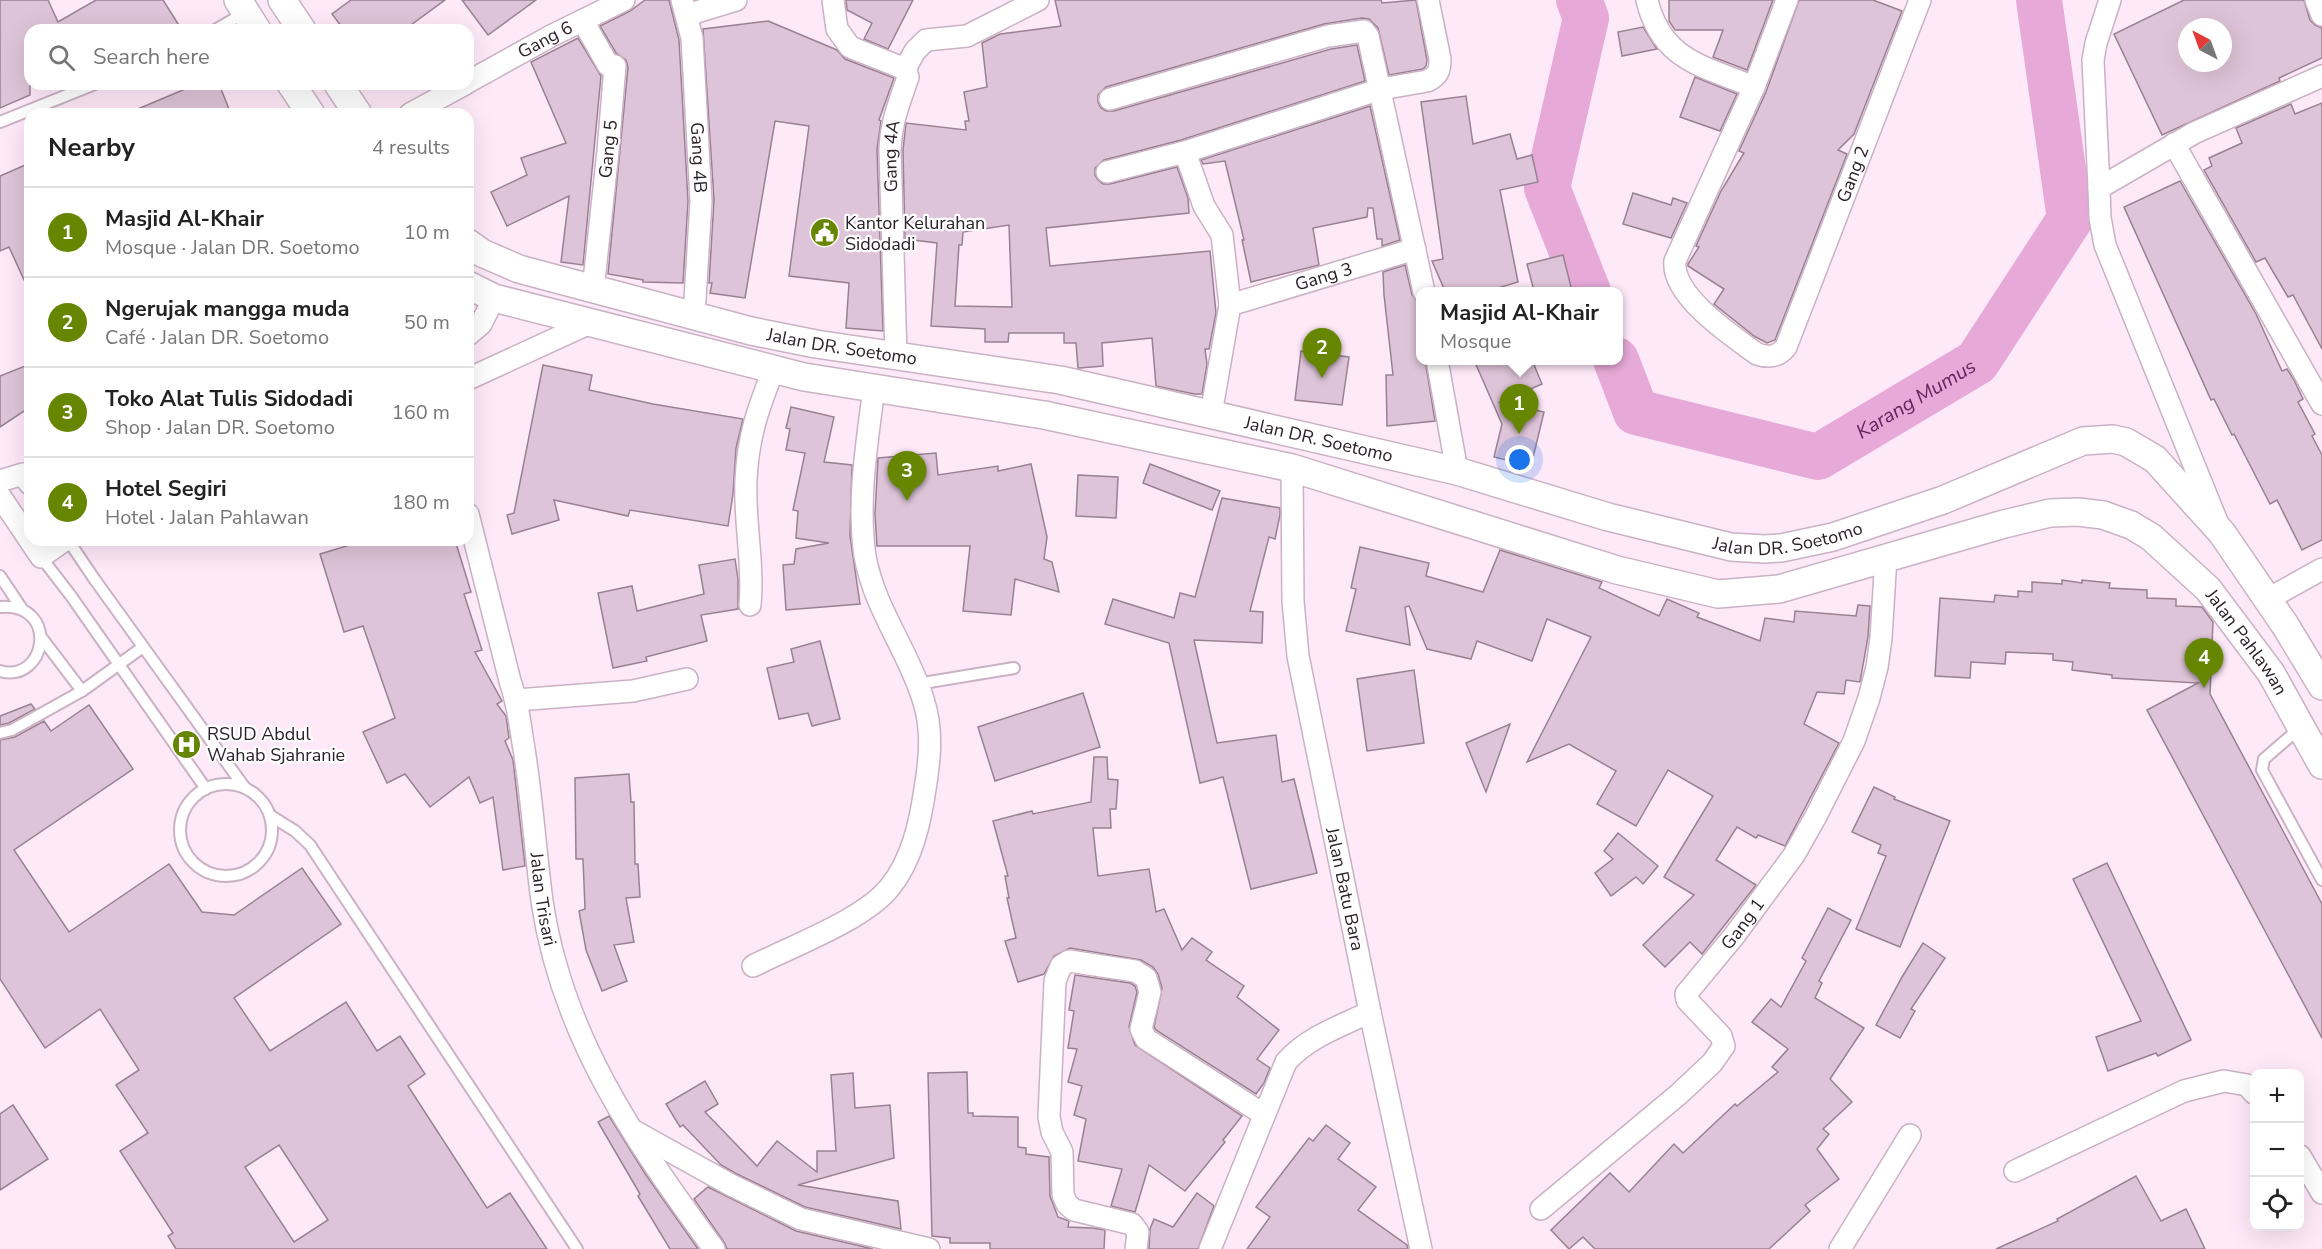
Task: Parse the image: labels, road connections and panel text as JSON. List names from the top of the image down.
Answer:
{
  "streets": {
    "street": [
      "Gang 6",
      "Gang 5",
      "Gang 4B",
      "Gang 4A",
      "Gang 2",
      "Gang 3",
      "Jalan DR. Soetomo",
      "Jalan Pahlawan",
      "Jalan Batu Bara",
      "Jalan Trisari",
      "Gang 1"
    ]
  },
  "crossings": [
    ["Gang 6", "Gang 5"],
    ["Gang 5", "Jalan DR. Soetomo"],
    ["Gang 4B", "Jalan DR. Soetomo"],
    ["Gang 4A", "Jalan DR. Soetomo"],
    ["Jalan DR. Soetomo", "Jalan Pahlawan"],
    ["Jalan DR. Soetomo", "Jalan Batu Bara"],
    ["Jalan DR. Soetomo", "Gang 1"]
  ],
  "water": ["Karang Mumus"],
  "places": {
    "public building": ["Kantor Kelurahan Sidodadi"],
    "hospital": ["RSUD Abdul Wahab Sjahranie"]
  },
  "north": "top left",
  "page": {
    "search": "Search here",
    "heading": ["Nearby", "4 results"],
    "list": [
      {
        "mark": "1",
        "name": "Masjid Al-Khair",
        "note": "Mosque · Jalan DR. Soetomo",
        "value": "10 m"
      },
      {
        "mark": "2",
        "name": "Ngerujak mangga muda",
        "note": "Café · Jalan DR. Soetomo",
        "value": "50 m"
      },
      {
        "mark": "3",
        "name": "Toko Alat Tulis Sidodadi",
        "note": "Shop · Jalan DR. Soetomo",
        "value": "160 m"
      },
      {
        "mark": "4",
        "name": "Hotel Segiri",
        "note": "Hotel · Jalan Pahlawan",
        "value": "180 m"
      }
    ],
    "popup": ["Masjid Al-Khair", "Mosque"],
    "pins": [
      "2",
      "1",
      "3",
      "4"
    ],
    "map_buttons": ["+", "−"]
  }
}
